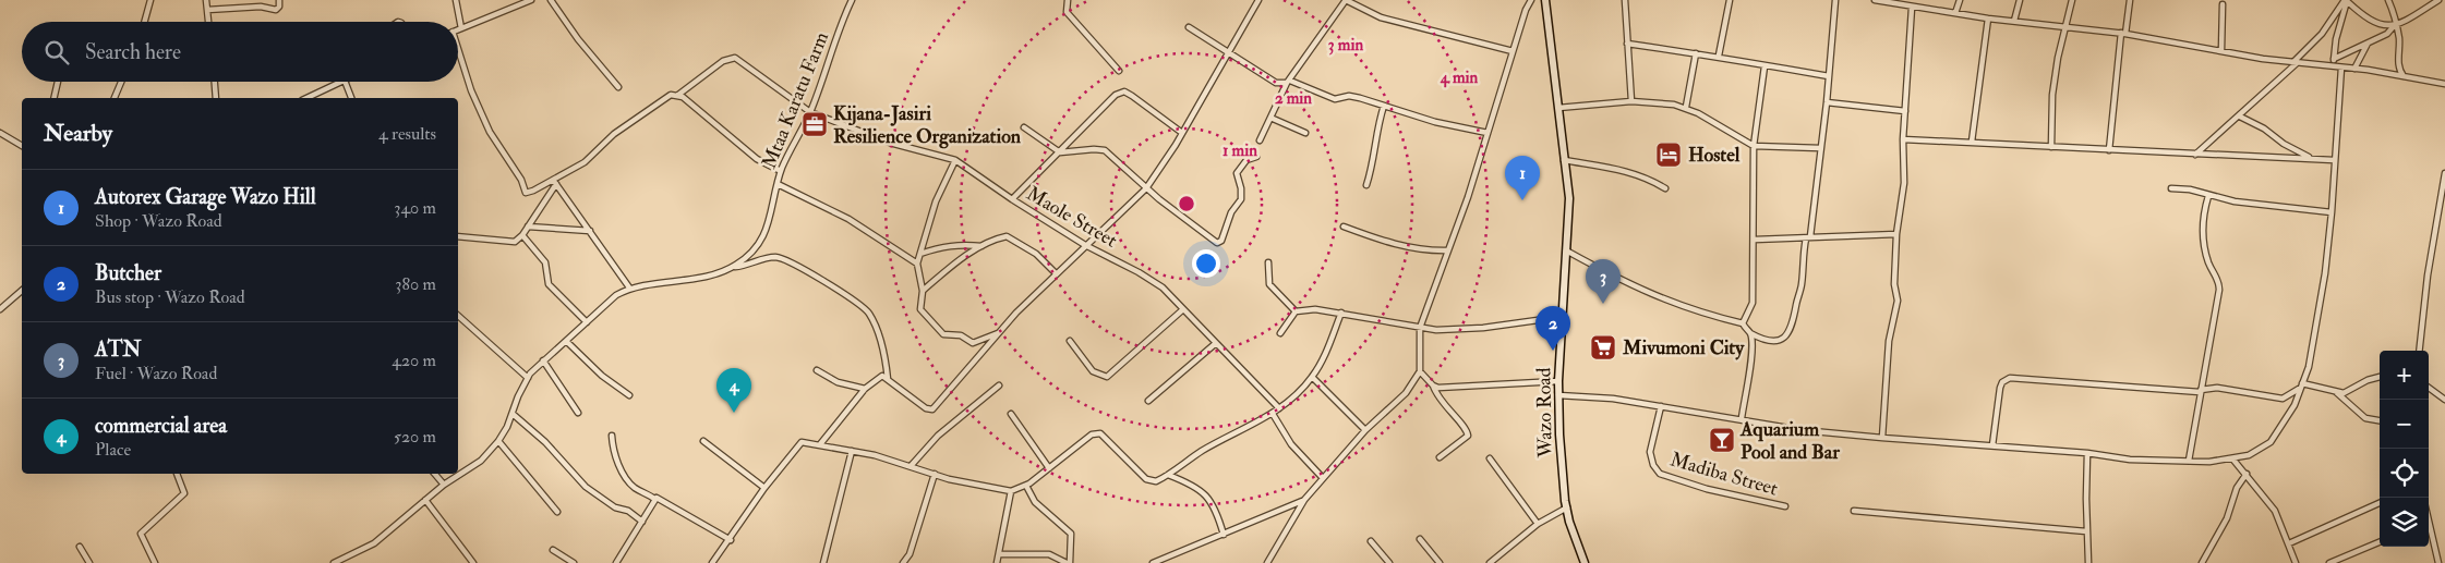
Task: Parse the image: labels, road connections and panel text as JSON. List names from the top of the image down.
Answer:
{
  "streets": {
    "main road": ["Wazo Road"],
    "street": ["Mtaa Karatu Farm", "Maole Street", "Madiba Street"]
  },
  "crossings": [
    ["Mtaa Karatu Farm", "Maole Street"]
  ],
  "places": {
    "office": ["Kijana-Jasiri Resilience Organization"],
    "hotel": ["Hostel"],
    "supermarket": ["Mivumoni City"],
    "bar": ["Aquarium Pool and Bar"]
  },
  "page": {
    "search": "Search here",
    "heading": ["Nearby", "4 results"],
    "pins": [
      "1",
      "3",
      "2",
      "4"
    ],
    "list": [
      {
        "mark": "1",
        "name": "Autorex Garage Wazo Hill",
        "note": "Shop · Wazo Road",
        "value": "340 m"
      },
      {
        "mark": "2",
        "name": "Butcher",
        "note": "Bus stop · Wazo Road",
        "value": "380 m"
      },
      {
        "mark": "3",
        "name": "ATN",
        "note": "Fuel · Wazo Road",
        "value": "420 m"
      },
      {
        "mark": "4",
        "name": "commercial area",
        "note": "Place",
        "value": "520 m"
      }
    ],
    "map_buttons": ["+", "−"]
  },
  "rings": [
    "3 min",
    "4 min",
    "2 min",
    "1 min"
  ]
}
